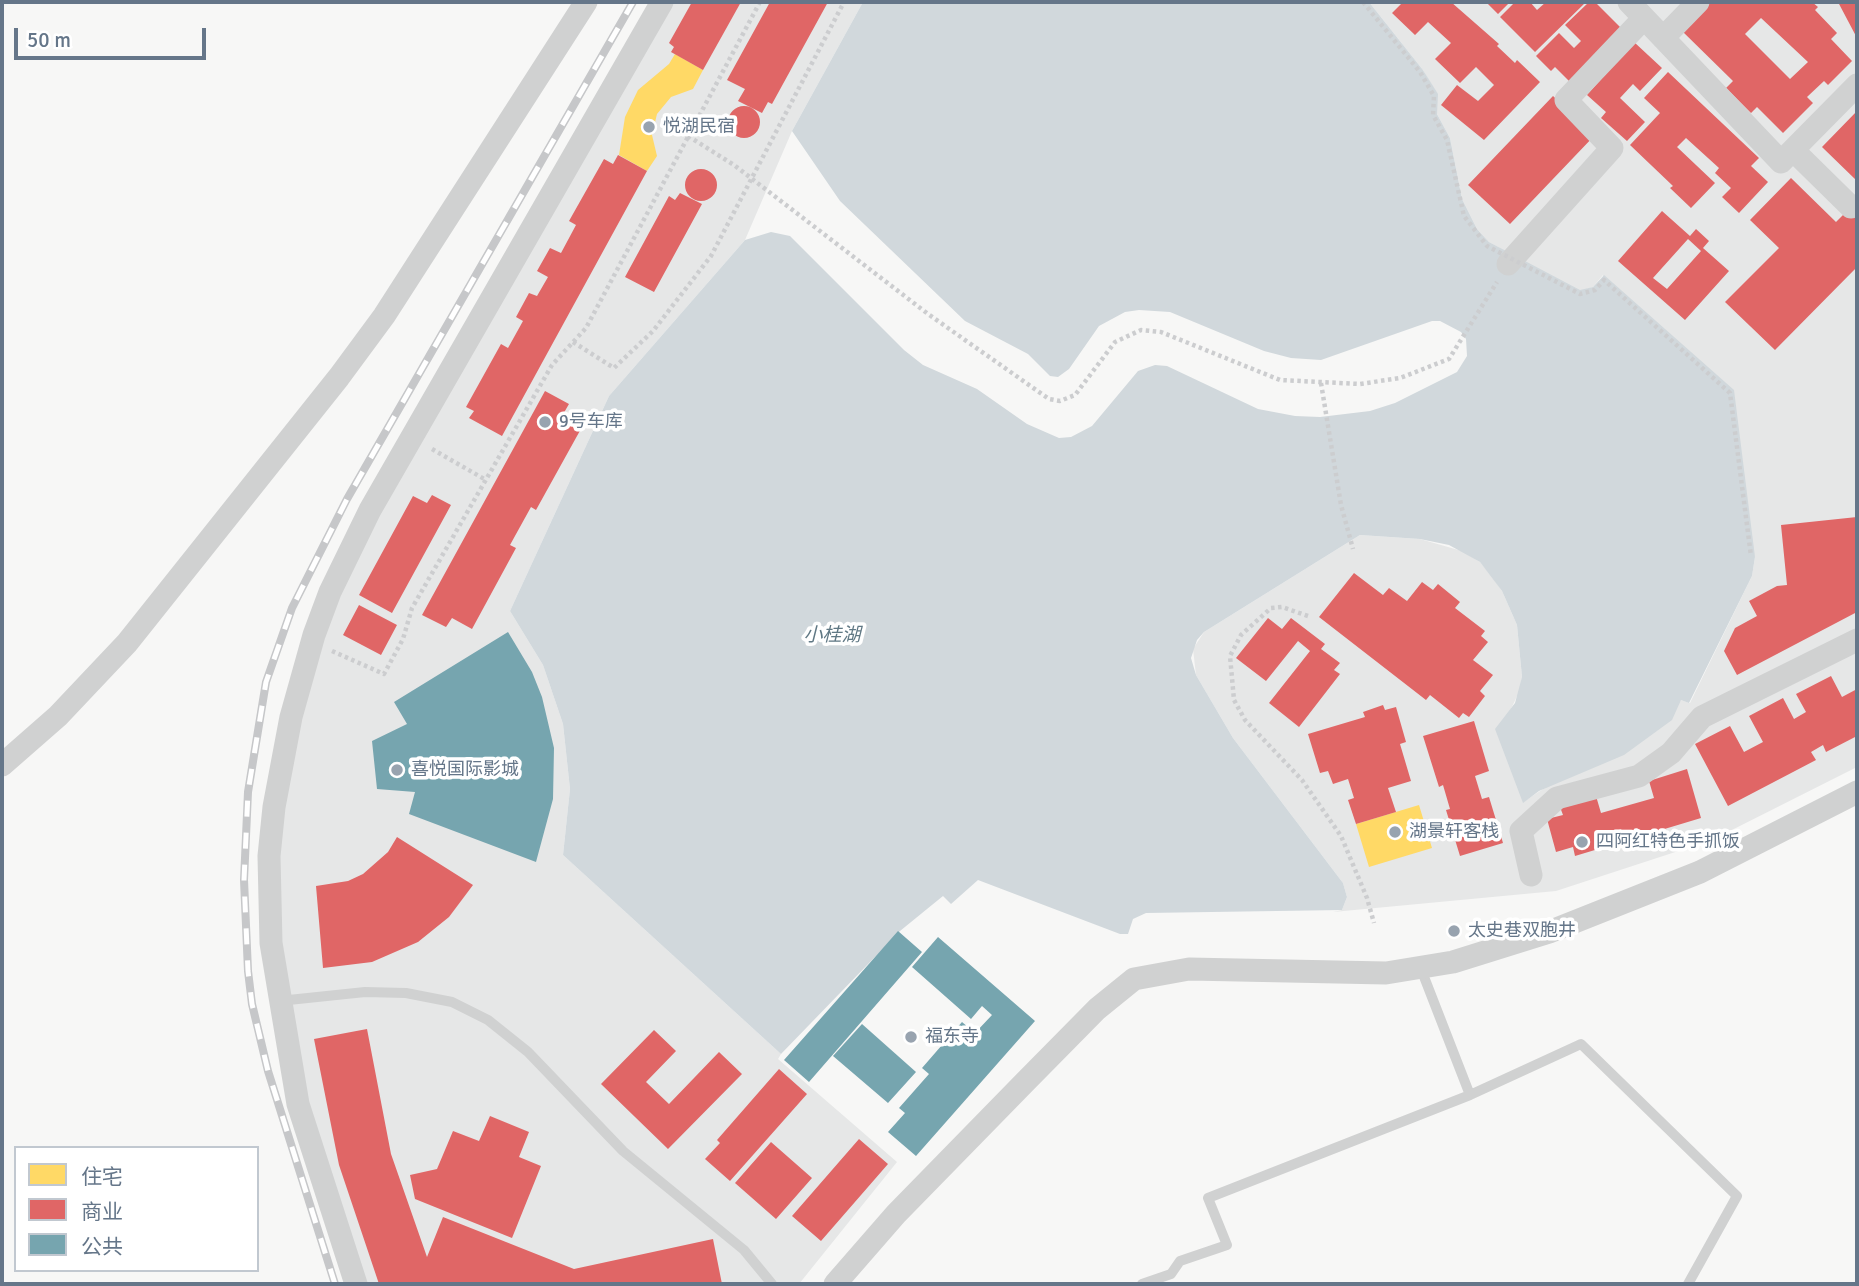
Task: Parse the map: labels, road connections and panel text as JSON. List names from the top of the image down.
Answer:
{
  "water": ["小桂湖"],
  "places": [
    "悦湖民宿",
    "9号车库",
    "喜悦国际影城",
    "湖景轩客栈",
    "四阿红特色手抓饭",
    "太史巷双胞井",
    "福东寺"
  ],
  "legend": ["住宅", "商业", "公共"],
  "scale_bar": "50 m"
}
